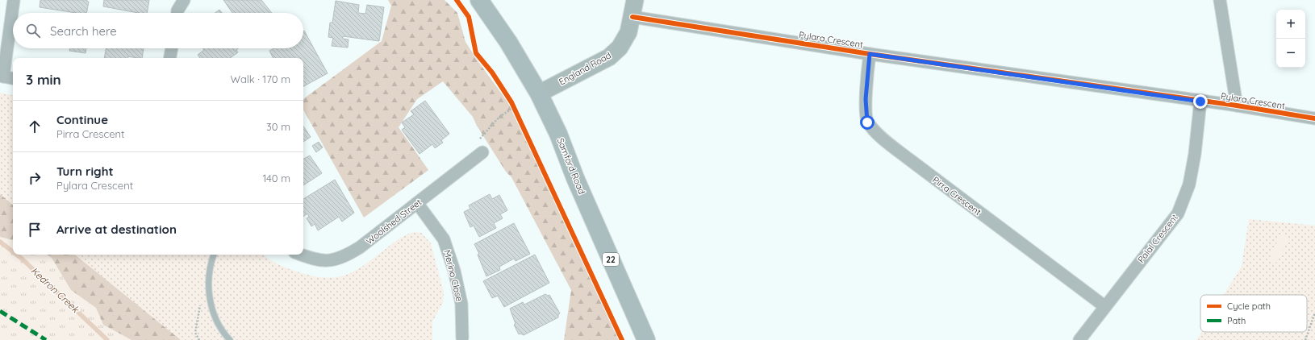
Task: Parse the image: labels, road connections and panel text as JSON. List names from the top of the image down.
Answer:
{
  "streets": {
    "main road": ["England Road", "Samford Road", "22"],
    "street": [
      "Pylara Crescent",
      "Pirra Crescent",
      "Woolshed Street",
      "Palal Crescent",
      "Merino Close"
    ]
  },
  "crossings": [
    ["Pylara Crescent", "England Road"],
    ["Pylara Crescent", "Pirra Crescent"],
    ["Pylara Crescent", "Palal Crescent"],
    ["England Road", "Samford Road"],
    ["Pirra Crescent", "Palal Crescent"],
    ["Woolshed Street", "Merino Close"]
  ],
  "water": ["Kedron Creek"],
  "legend": ["Cycle path", "Path"],
  "page": {
    "map_buttons": ["+", "−"],
    "search": "Search here",
    "heading": ["3 min", "Walk · 170 m"],
    "list": [
      ["Continue", "Pirra Crescent", "30 m"],
      ["Turn right", "Pylara Crescent", "140 m"],
      "Arrive at destination"
    ]
  }
}
